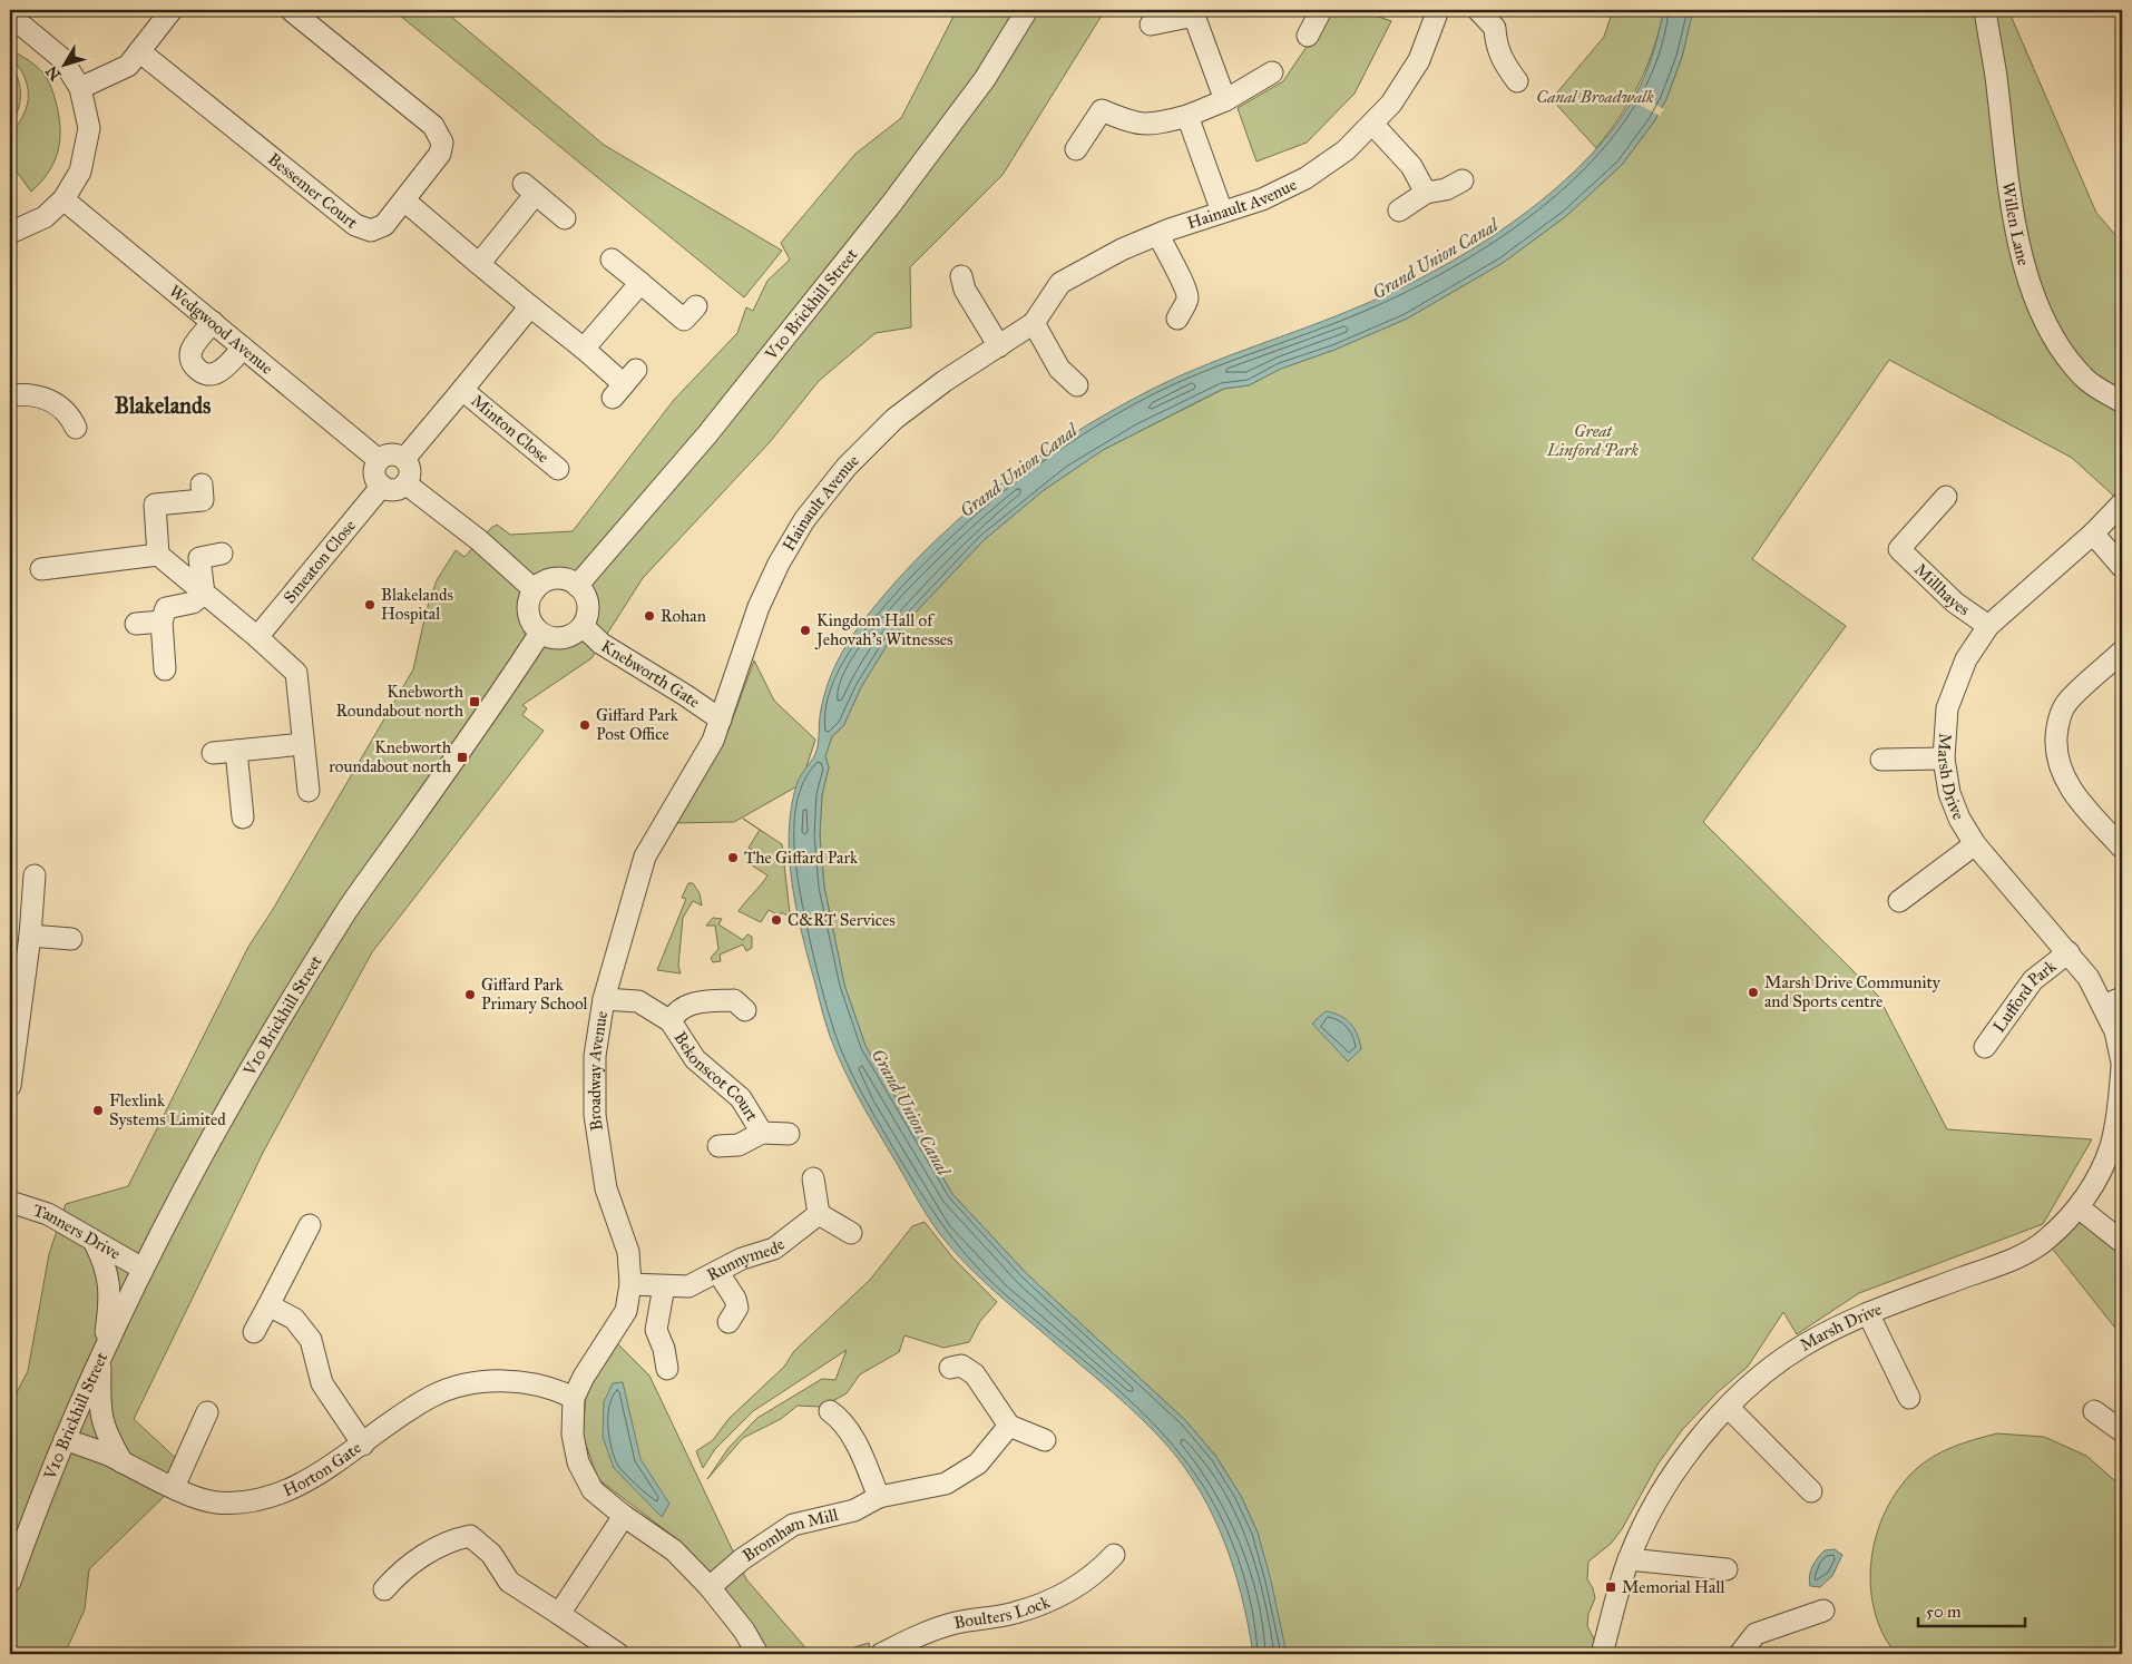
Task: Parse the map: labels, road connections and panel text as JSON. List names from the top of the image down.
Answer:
{
  "streets": {
    "street": [
      "Bessemer Court",
      "Hainault Avenue",
      "Willen Lane",
      "V10 Brickhill Street",
      "Wedgwood Avenue",
      "Minton Close",
      "Smeaton Close",
      "Millhayes",
      "Knebworth Gate",
      "Marsh Drive",
      "Lufford Park",
      "Broadway Avenue",
      "Bekonscot Court",
      "Tanners Drive",
      "Runnymede",
      "Horton Gate",
      "Bromham Mill",
      "Boulters Lock"
    ]
  },
  "crossings": [
    ["Hainault Avenue", "Knebworth Gate"],
    ["Hainault Avenue", "Broadway Avenue"],
    ["V10 Brickhill Street", "Knebworth Gate"],
    ["V10 Brickhill Street", "Tanners Drive"],
    ["V10 Brickhill Street", "Horton Gate"],
    ["Wedgwood Avenue", "Minton Close"],
    ["Wedgwood Avenue", "Smeaton Close"],
    ["Minton Close", "Smeaton Close"],
    ["Millhayes", "Marsh Drive"],
    ["Knebworth Gate", "Broadway Avenue"],
    ["Marsh Drive", "Lufford Park"],
    ["Broadway Avenue", "Bekonscot Court"],
    ["Broadway Avenue", "Runnymede"],
    ["Broadway Avenue", "Horton Gate"],
    ["Broadway Avenue", "Bromham Mill"]
  ],
  "districts": ["Blakelands"],
  "water": ["Grand Union Canal"],
  "parks": ["Canal Broadwalk", "Great Linford Park"],
  "places": {
    "other": [
      "Blakelands Hospital",
      "Rohan",
      "Kingdom Hall of Jehovah's Witnesses",
      "Giffard Park Post Office",
      "The Giffard Park",
      "C&RT Services",
      "Marsh Drive Community and Sports centre",
      "Giffard Park Primary School",
      "Flexlink Systems Limited"
    ],
    "transit": ["Knebworth Roundabout north", "Knebworth roundabout north", "Memorial Hall"]
  },
  "scale_bar": "50 m",
  "north": "bottom left"
}
